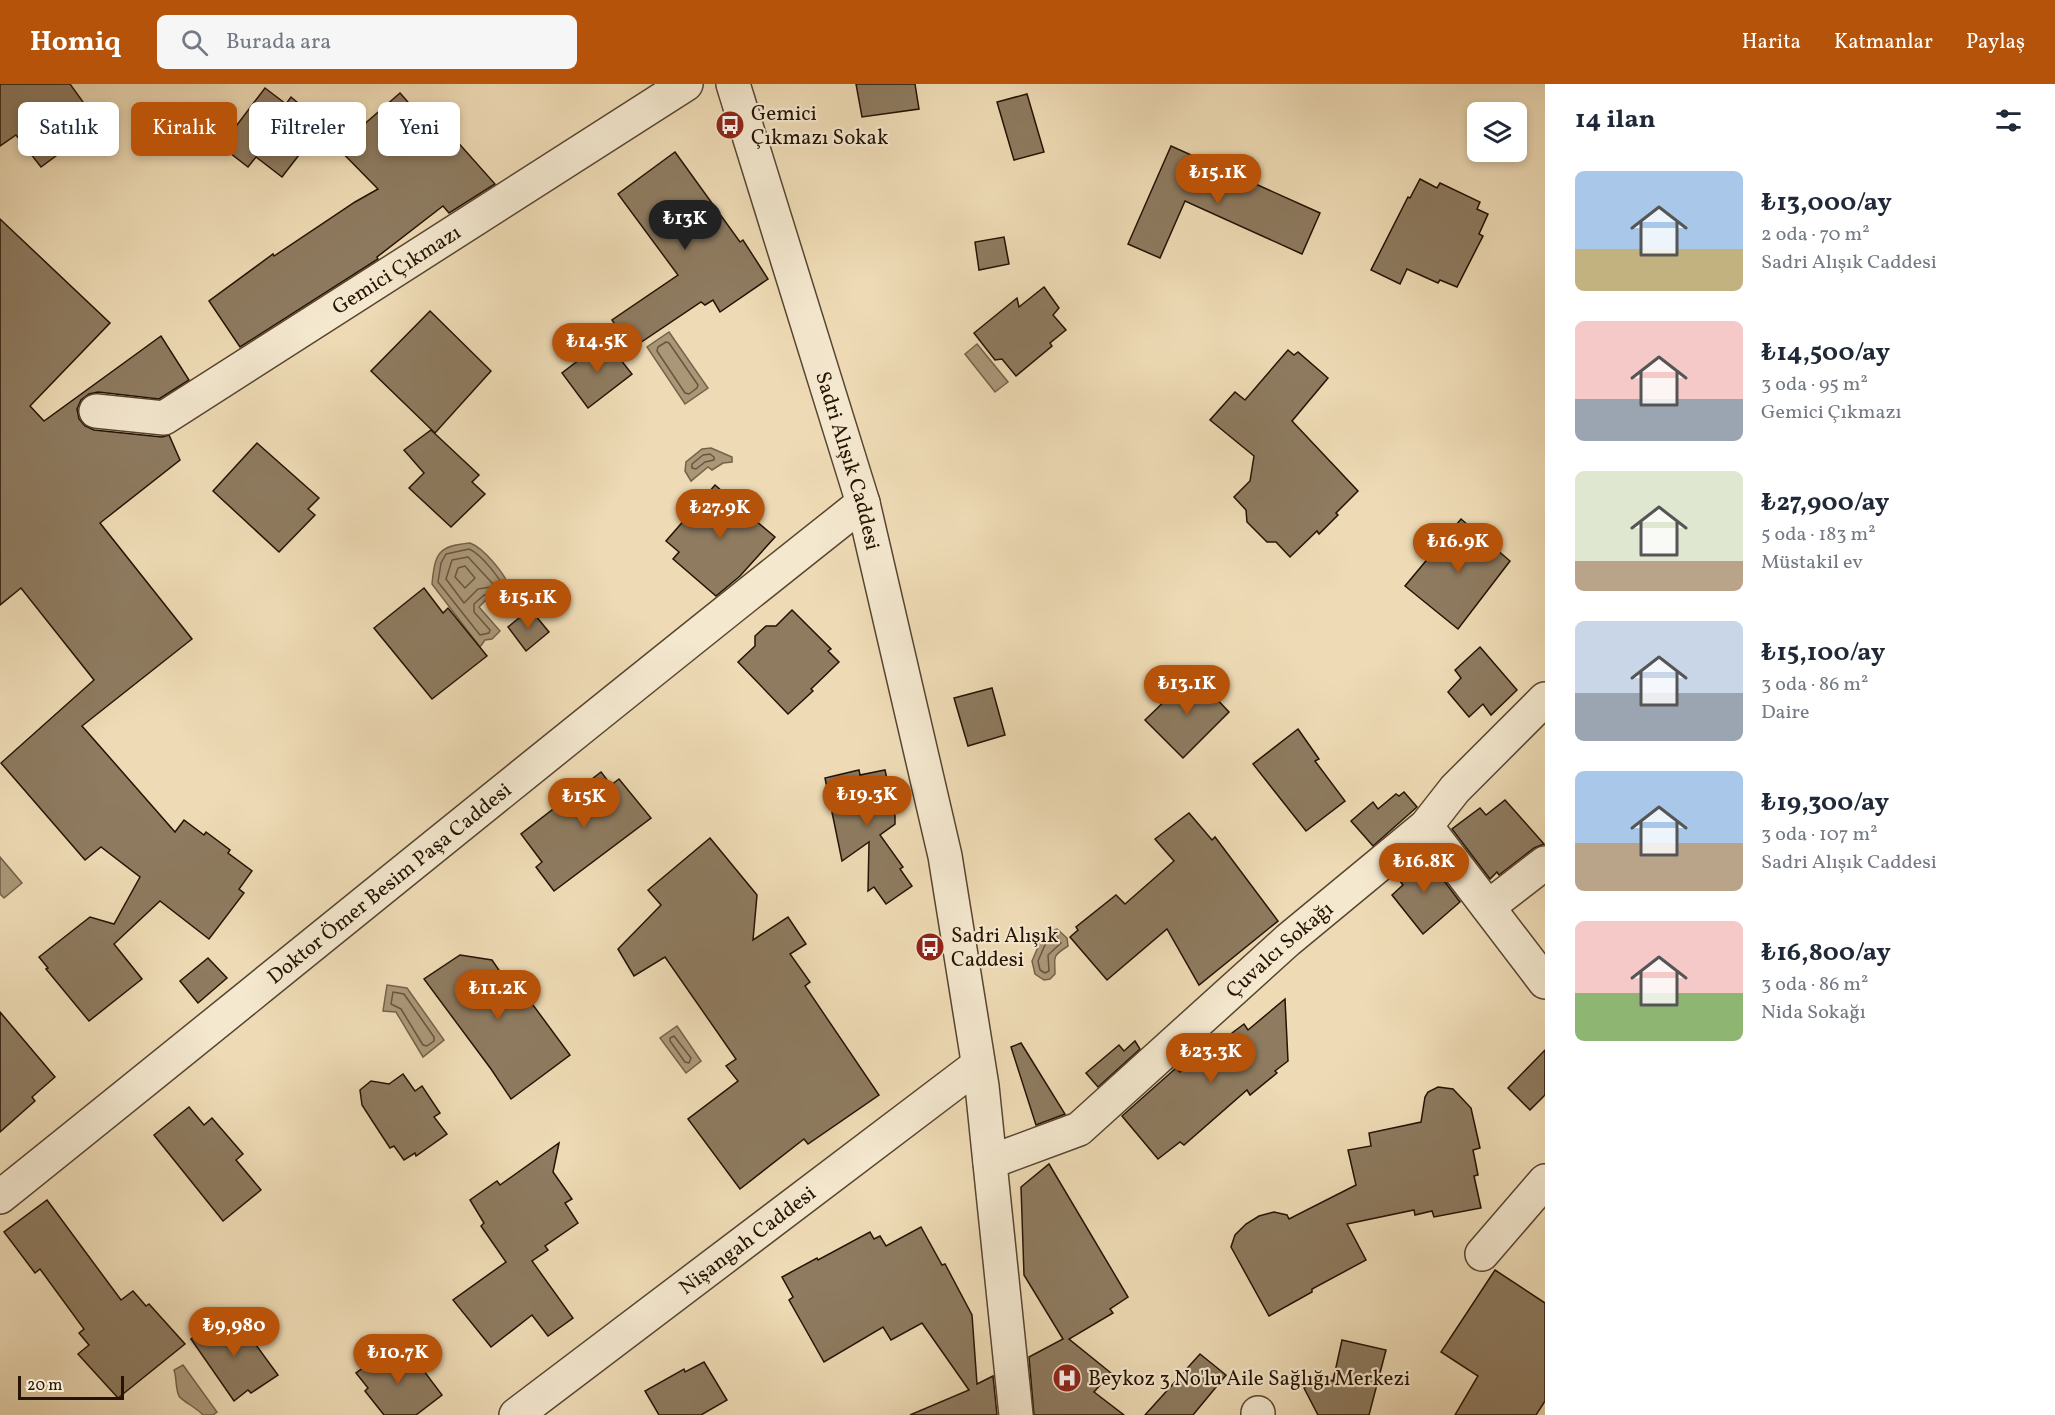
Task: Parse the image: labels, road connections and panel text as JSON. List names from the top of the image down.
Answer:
{
  "streets": {
    "street": [
      "Gemici Çıkmazı",
      "Sadri Alışık Caddesi",
      "Doktor Ömer Besim Paşa Caddesi",
      "Çuvalcı Sokağı",
      "Nişangah Caddesi"
    ]
  },
  "crossings": [
    ["Sadri Alışık Caddesi", "Doktor Ömer Besim Paşa Caddesi"],
    ["Sadri Alışık Caddesi", "Çuvalcı Sokağı"],
    ["Sadri Alışık Caddesi", "Nişangah Caddesi"]
  ],
  "places": {
    "bus stop": ["Gemici Çıkmazı Sokak", "Sadri Alışık Caddesi"],
    "hospital": ["Beykoz 3 No'lu Aile Sağlığı Merkezi"]
  },
  "scale_bar": "20 m",
  "page": {
    "header": "Homiq",
    "search": "Burada ara",
    "nav": ["Harita", "Katmanlar", "Paylaş"],
    "heading": "14 ilan",
    "chip": [
      "Satılık",
      "Kiralık",
      "Filtreler",
      "Yeni"
    ],
    "price": [
      "₺15.1K",
      "₺13K",
      "₺14.5K",
      "₺27.9K",
      "₺16.9K",
      "₺15.1K",
      "₺13.1K",
      "₺19.3K",
      "₺15K",
      "₺16.8K",
      "₺11.2K",
      "₺23.3K",
      "₺9,980",
      "₺10.7K"
    ],
    "list": [
      {
        "name": "₺13,000/ay",
        "note": "2 oda · 70 m² · Sadri Alışık Caddesi"
      },
      {
        "name": "₺14,500/ay",
        "note": "3 oda · 95 m² · Gemici Çıkmazı"
      },
      {
        "name": "₺27,900/ay",
        "note": "5 oda · 183 m² · Müstakil ev"
      },
      {
        "name": "₺15,100/ay",
        "note": "3 oda · 86 m² · Daire"
      },
      {
        "name": "₺19,300/ay",
        "note": "3 oda · 107 m² · Sadri Alışık Caddesi"
      },
      {
        "name": "₺16,800/ay",
        "note": "3 oda · 86 m² · Nida Sokağı"
      }
    ],
    "scale": "20 m"
  }
}
